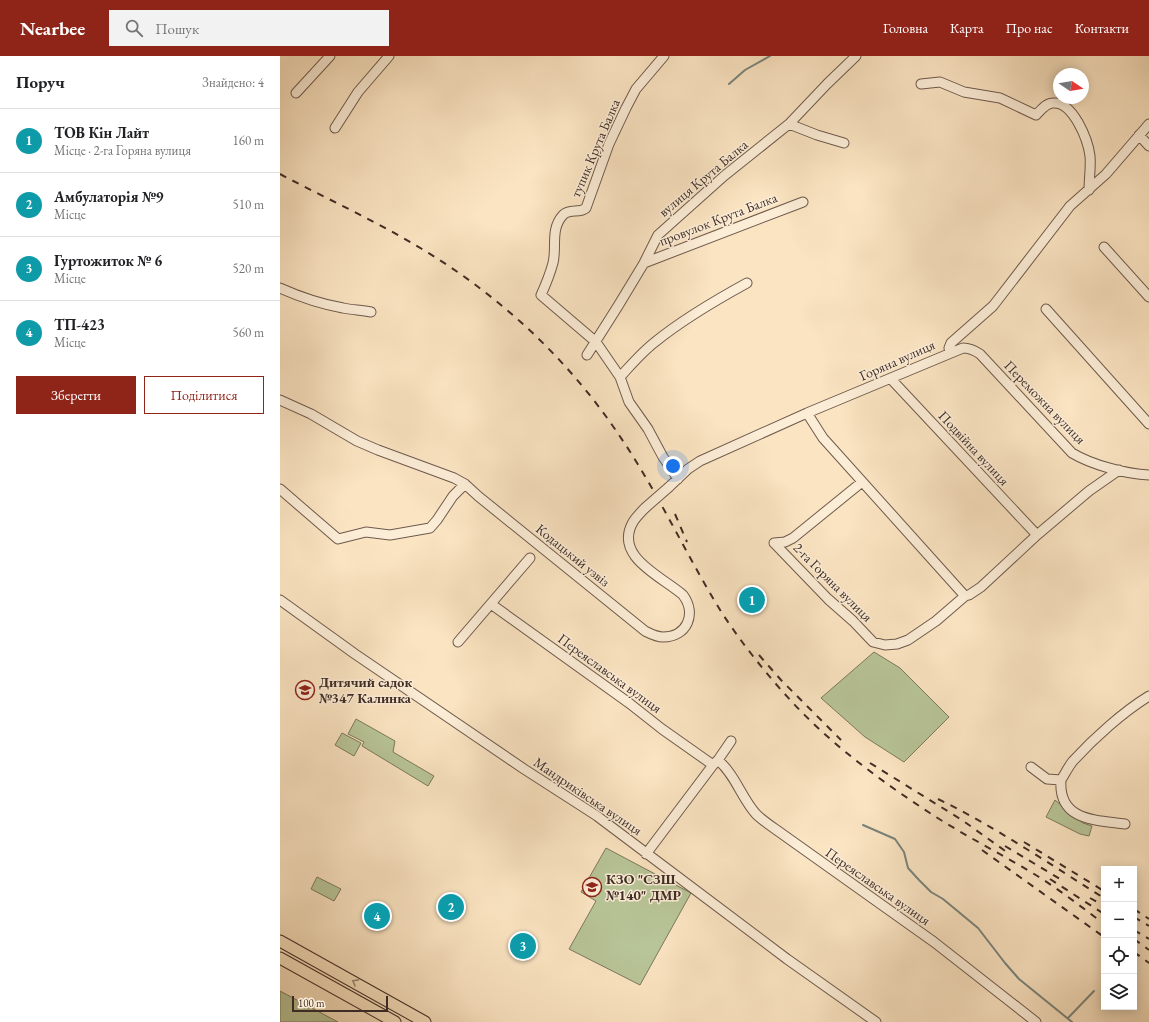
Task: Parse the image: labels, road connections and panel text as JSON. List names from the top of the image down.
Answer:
{
  "streets": {
    "street": [
      "тупик Крута Балка",
      "вулиця Крута Балка",
      "провулок Крута Балка",
      "Горяна вулиця",
      "Переможна вулиця",
      "Подвійна вулиця",
      "Кодацький узвіз",
      "2-га Горяна вулиця",
      "Переяславська вулиця",
      "Мандриківська вулиця"
    ]
  },
  "crossings": [
    ["тупик Крута Балка", "вулиця Крута Балка"],
    ["вулиця Крута Балка", "провулок Крута Балка"],
    ["Горяна вулиця", "Переможна вулиця"],
    ["Горяна вулиця", "Подвійна вулиця"],
    ["Горяна вулиця", "Кодацький узвіз"],
    ["Переможна вулиця", "2-га Горяна вулиця"],
    ["Подвійна вулиця", "2-га Горяна вулиця"]
  ],
  "places": {
    "school or university": ["Дитячий садок №347 Калинка", "КЗО \"СЗШ №140\" ДМР"]
  },
  "scale_bar": "100 m",
  "north": "right",
  "page": {
    "header": "Nearbee",
    "search": "Пошук",
    "nav": [
      "Головна",
      "Карта",
      "Про нас",
      "Контакти"
    ],
    "heading": ["Поруч", "Знайдено: 4"],
    "list": [
      {
        "mark": "1",
        "name": "ТОВ Кін Лайт",
        "note": "Місце · 2-га Горяна вулиця",
        "value": "160 m"
      },
      {
        "mark": "2",
        "name": "Амбулаторія №9",
        "note": "Місце",
        "value": "510 m"
      },
      {
        "mark": "3",
        "name": "Гуртожиток № 6",
        "note": "Місце",
        "value": "520 m"
      },
      {
        "mark": "4",
        "name": "ТП-423",
        "note": "Місце",
        "value": "560 m"
      }
    ],
    "buttons": ["Зберегти", "Поділитися"],
    "pins": [
      "1",
      "2",
      "4",
      "3"
    ],
    "map_buttons": ["+", "−"],
    "scale": "100 m"
  }
}
